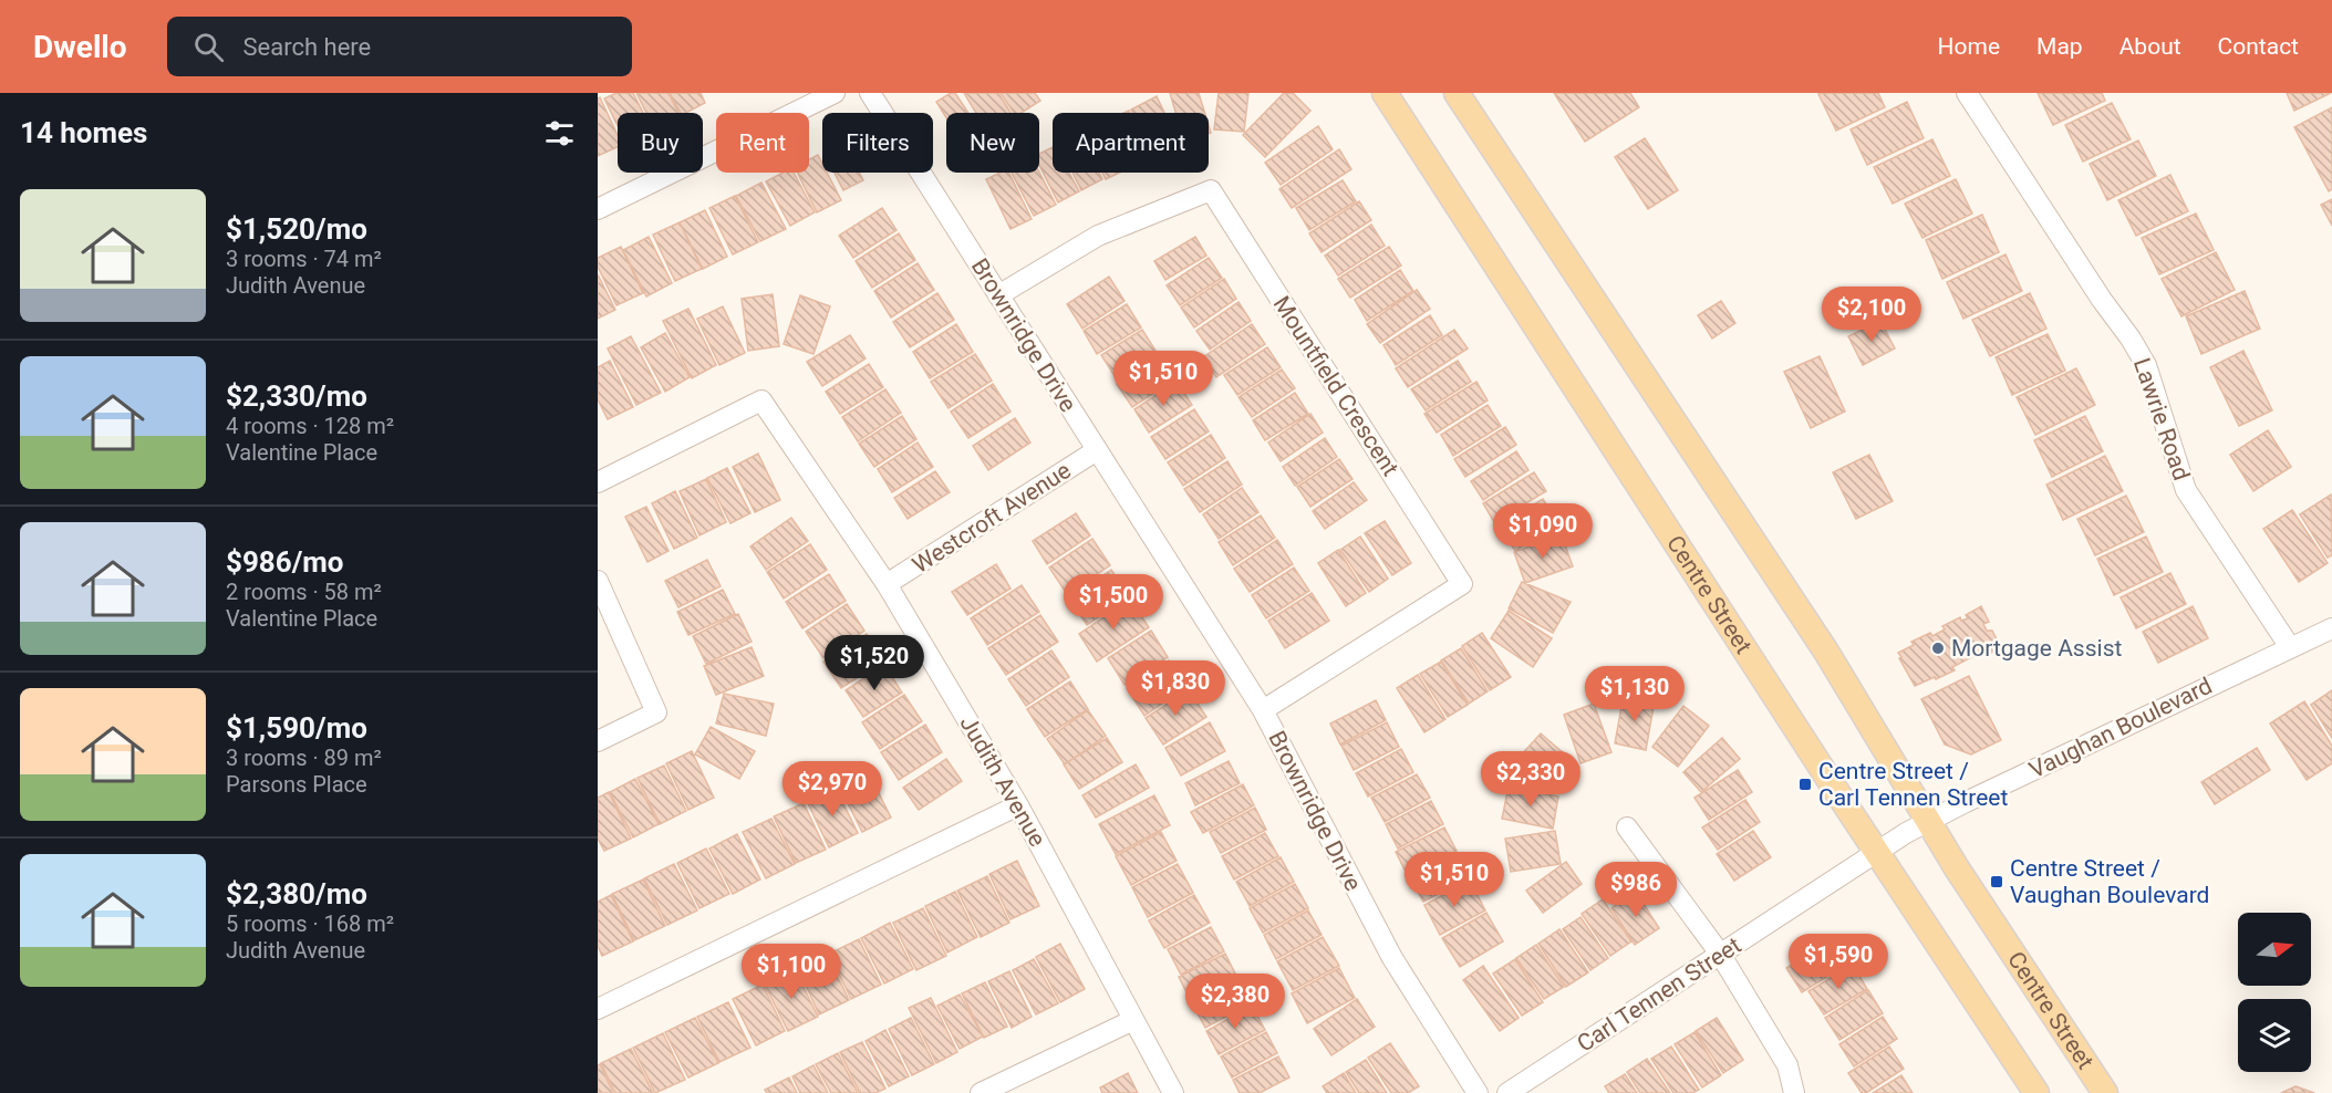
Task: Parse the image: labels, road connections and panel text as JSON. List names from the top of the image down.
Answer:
{
  "streets": {
    "main road": ["Centre Street"],
    "street": [
      "Brownridge Drive",
      "Mountfield Crescent",
      "Lawrie Road",
      "Westcroft Avenue",
      "Vaughan Boulevard",
      "Judith Avenue",
      "Carl Tennen Street"
    ]
  },
  "crossings": [
    ["Brownridge Drive", "Mountfield Crescent"],
    ["Brownridge Drive", "Westcroft Avenue"],
    ["Lawrie Road", "Vaughan Boulevard"],
    ["Westcroft Avenue", "Judith Avenue"],
    ["Centre Street", "Vaughan Boulevard"],
    ["Centre Street", "Carl Tennen Street"],
    ["Vaughan Boulevard", "Carl Tennen Street"]
  ],
  "places": {
    "other": ["Mortgage Assist"],
    "transit": ["Centre Street / Carl Tennen Street", "Centre Street / Vaughan Boulevard"]
  },
  "north": "right",
  "page": {
    "header": "Dwello",
    "search": "Search here",
    "nav": [
      "Home",
      "Map",
      "About",
      "Contact"
    ],
    "heading": "14 homes",
    "chip": [
      "Buy",
      "Rent",
      "Filters",
      "New",
      "Apartment"
    ],
    "list": [
      {
        "name": "$1,520/mo",
        "note": "3 rooms · 74 m² · Judith Avenue"
      },
      {
        "name": "$2,330/mo",
        "note": "4 rooms · 128 m² · Valentine Place"
      },
      {
        "name": "$986/mo",
        "note": "2 rooms · 58 m² · Valentine Place"
      },
      {
        "name": "$1,590/mo",
        "note": "3 rooms · 89 m² · Parsons Place"
      },
      {
        "name": "$2,380/mo",
        "note": "5 rooms · 168 m² · Judith Avenue"
      }
    ],
    "price": [
      "$2,100",
      "$1,510",
      "$1,090",
      "$1,500",
      "$1,520",
      "$1,830",
      "$1,130",
      "$2,330",
      "$2,970",
      "$1,510",
      "$986",
      "$1,590",
      "$1,100",
      "$2,380"
    ]
  }
}
